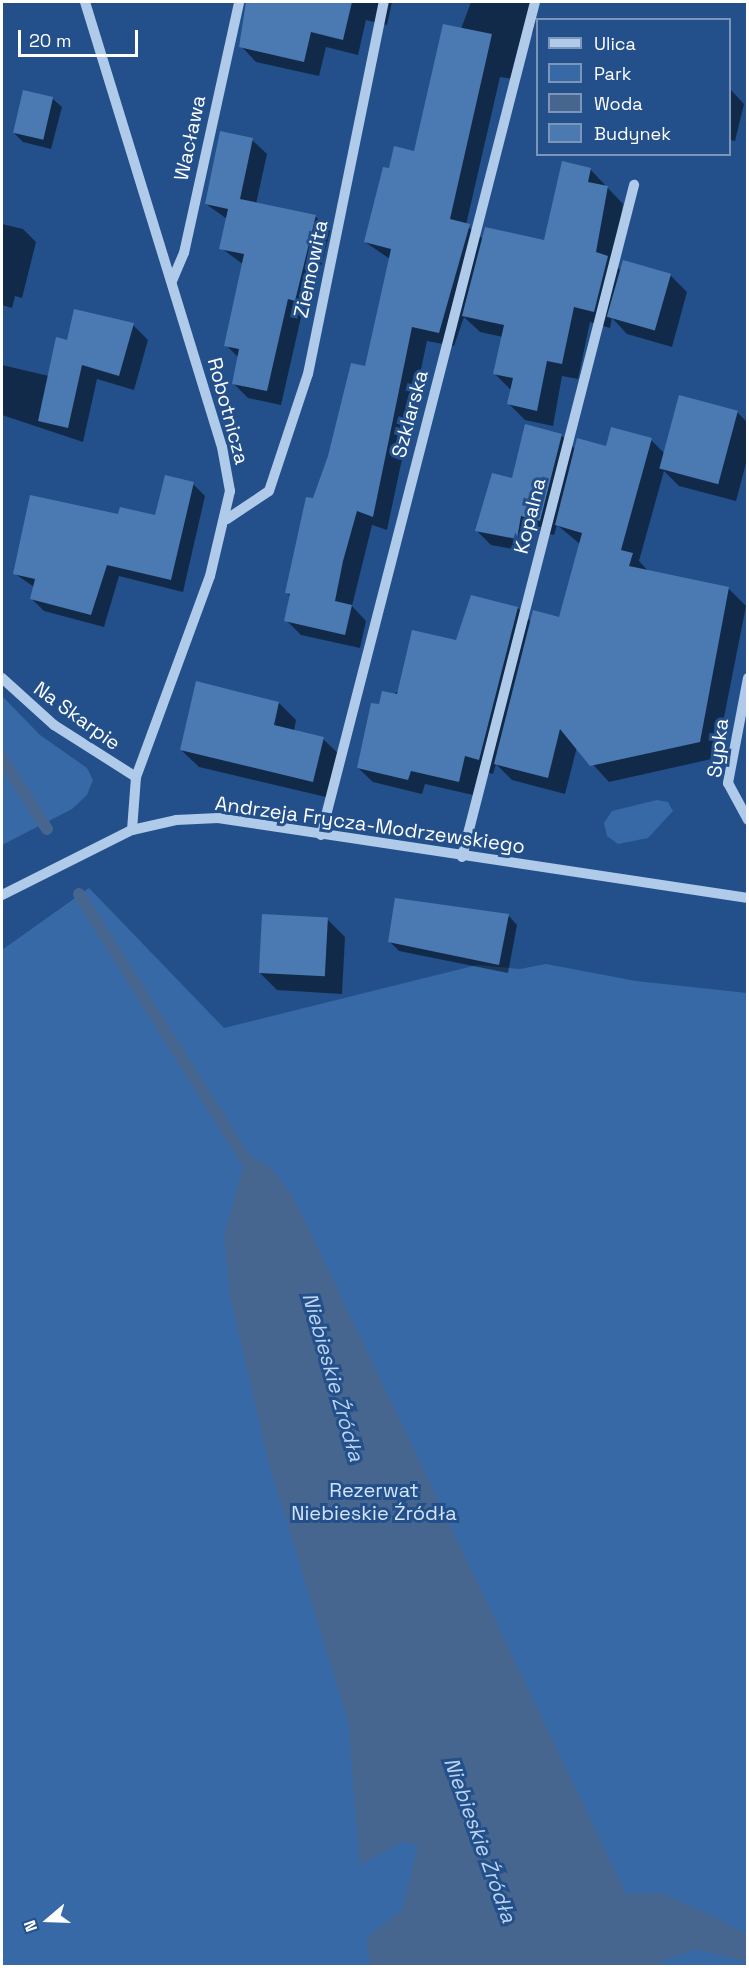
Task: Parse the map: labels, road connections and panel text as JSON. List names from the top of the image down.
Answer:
{
  "streets": {
    "street": [
      "Wacława",
      "Ziemowita",
      "Robotnicza",
      "Szklarska",
      "Kopalna",
      "Na Skarpie",
      "Sypka",
      "Andrzeja Frycza-Modrzewskiego"
    ]
  },
  "crossings": [
    ["Wacława", "Robotnicza"],
    ["Ziemowita", "Robotnicza"],
    ["Robotnicza", "Na Skarpie"],
    ["Robotnicza", "Andrzeja Frycza-Modrzewskiego"],
    ["Szklarska", "Andrzeja Frycza-Modrzewskiego"],
    ["Kopalna", "Andrzeja Frycza-Modrzewskiego"]
  ],
  "water": ["Niebieskie Źródła"],
  "parks": ["Rezerwat Niebieskie Źródła"],
  "legend": [
    "Ulica",
    "Park",
    "Woda",
    "Budynek"
  ],
  "scale_bar": "20 m",
  "north": "left"
}
